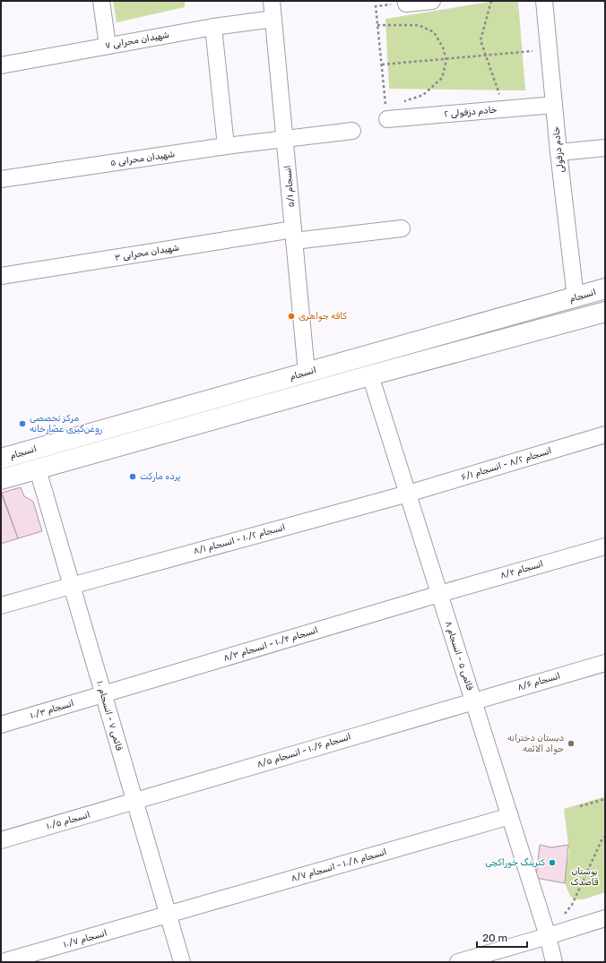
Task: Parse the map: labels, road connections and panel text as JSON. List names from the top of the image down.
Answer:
{
  "streets": {
    "main road": ["انسجام"],
    "street": [
      "شهیدان محرابی ۷",
      "خادم دزفولی ۲",
      "خادم دزفولی",
      "شهیدان محرابی ۵",
      "انسجام ۵/۱",
      "شهیدان محرابی ۳",
      "انسجام ۸/۲ - انسجام ۶/۱",
      "انسجام ۱۰/۲ - انسجام ۸/۱",
      "انسجام ۸/۴",
      "انسجام ۱۰/۴ - انسجام ۸/۳",
      "قائمی ۵ - انسجام ۸",
      "انسجام ۸/۶",
      "انسجام ۱۰/۳",
      "قائمی ۷ - انسجام ۱۰",
      "انسجام ۱۰/۶ - انسجام ۸/۵",
      "انسجام ۱۰/۵",
      "انسجام ۱۰/۸ - انسجام ۸/۷",
      "انسجام ۱۰/۷"
    ]
  },
  "crossings": [
    ["شهیدان محرابی ۷", "انسجام ۵/۱"],
    ["خادم دزفولی ۲", "خادم دزفولی"],
    ["خادم دزفولی", "انسجام"],
    ["شهیدان محرابی ۵", "انسجام ۵/۱"],
    ["انسجام ۵/۱", "شهیدان محرابی ۳"],
    ["انسجام ۵/۱", "انسجام"],
    ["انسجام ۸/۲ - انسجام ۶/۱", "انسجام ۱۰/۲ - انسجام ۸/۱"],
    ["انسجام ۸/۲ - انسجام ۶/۱", "قائمی ۵ - انسجام ۸"],
    ["انسجام ۱۰/۲ - انسجام ۸/۱", "قائمی ۵ - انسجام ۸"],
    ["انسجام ۱۰/۲ - انسجام ۸/۱", "قائمی ۷ - انسجام ۱۰"],
    ["انسجام ۸/۴", "انسجام ۱۰/۴ - انسجام ۸/۳"],
    ["انسجام ۸/۴", "قائمی ۵ - انسجام ۸"],
    ["انسجام ۱۰/۴ - انسجام ۸/۳", "قائمی ۵ - انسجام ۸"],
    ["انسجام ۱۰/۴ - انسجام ۸/۳", "انسجام ۱۰/۳"],
    ["انسجام ۱۰/۴ - انسجام ۸/۳", "قائمی ۷ - انسجام ۱۰"],
    ["قائمی ۵ - انسجام ۸", "انسجام ۸/۶"],
    ["قائمی ۵ - انسجام ۸", "انسجام ۱۰/۶ - انسجام ۸/۵"],
    ["قائمی ۵ - انسجام ۸", "انسجام ۱۰/۸ - انسجام ۸/۷"],
    ["انسجام ۸/۶", "انسجام ۱۰/۶ - انسجام ۸/۵"],
    ["انسجام ۱۰/۳", "قائمی ۷ - انسجام ۱۰"],
    ["قائمی ۷ - انسجام ۱۰", "انسجام ۱۰/۶ - انسجام ۸/۵"],
    ["قائمی ۷ - انسجام ۱۰", "انسجام ۱۰/۵"],
    ["قائمی ۷ - انسجام ۱۰", "انسجام ۱۰/۸ - انسجام ۸/۷"],
    ["قائمی ۷ - انسجام ۱۰", "انسجام ۱۰/۷"],
    ["انسجام ۱۰/۶ - انسجام ۸/۵", "انسجام ۱۰/۵"],
    ["انسجام ۱۰/۸ - انسجام ۸/۷", "انسجام ۱۰/۷"]
  ],
  "parks": ["بوستان قاصدک"],
  "places": [
    "کافه جواهری",
    "مرکز تخصصی روغن‌گیری عصّارخانه",
    "پرده مارکت",
    "دبستان دخترانه جواد الائمه",
    "کترینگ خوراکچی"
  ],
  "scale_bar": "20 m"
}
